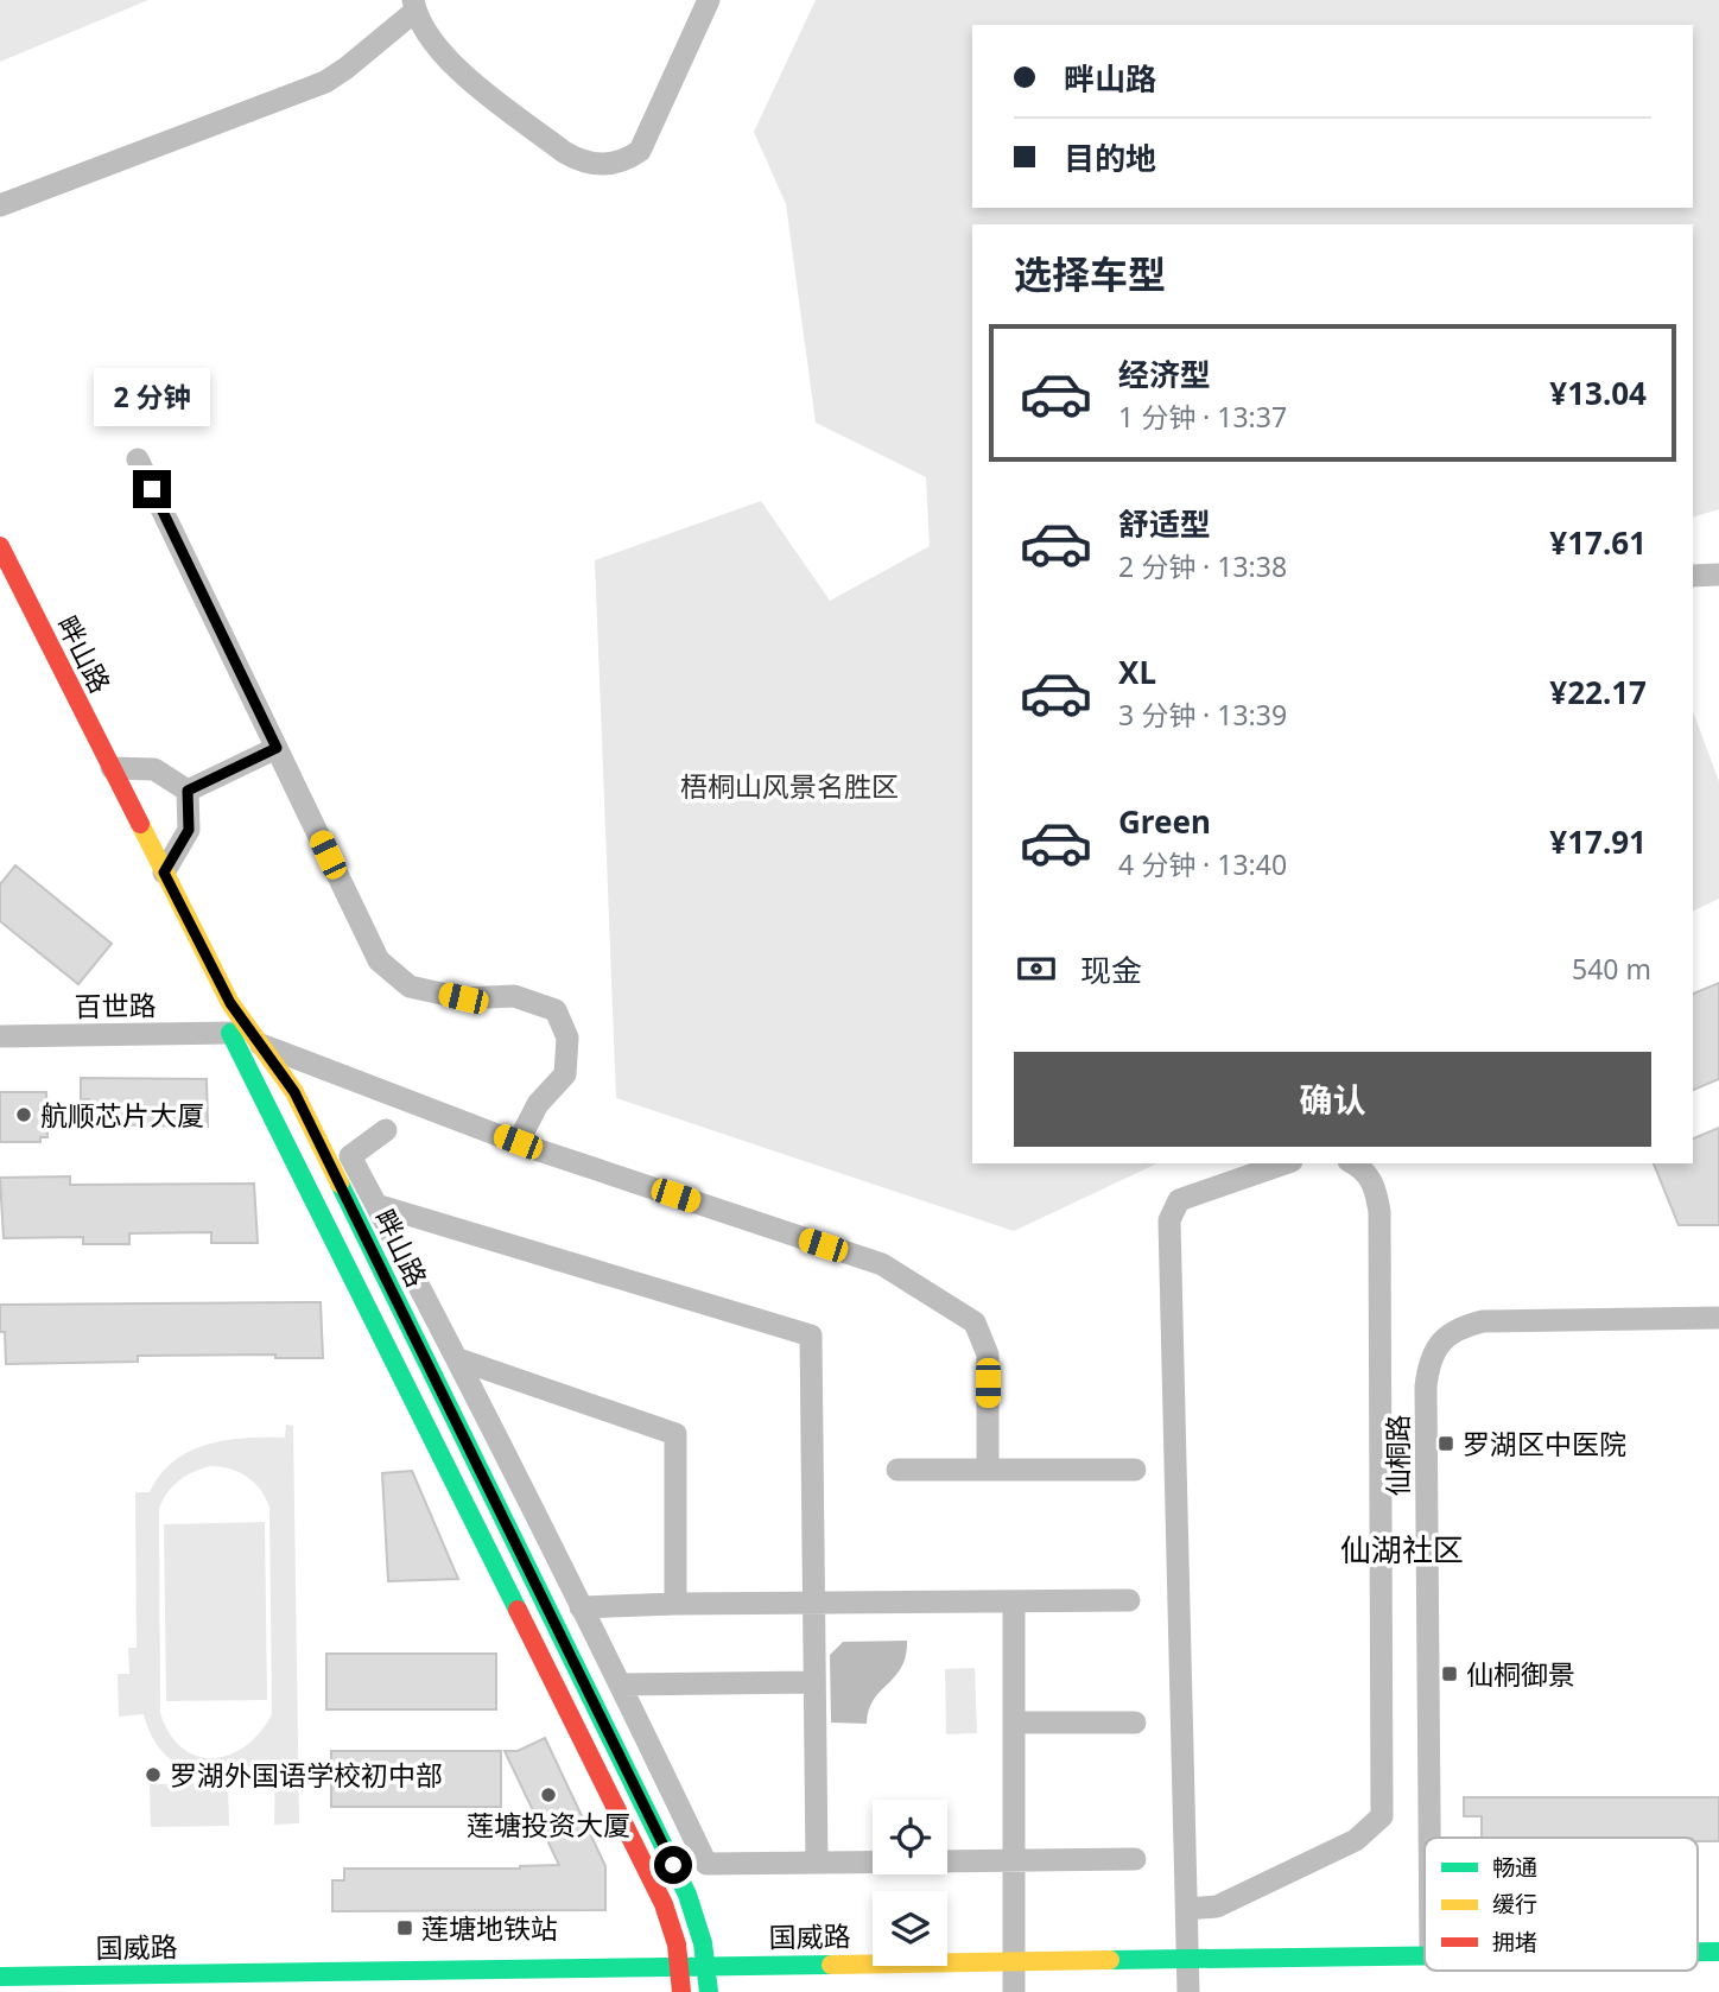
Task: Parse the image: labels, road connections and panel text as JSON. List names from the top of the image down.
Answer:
{
  "streets": {
    "street": [
      "畔山路",
      "百世路",
      "仙桐路",
      "国威路"
    ]
  },
  "crossings": [
    ["畔山路", "国威路"]
  ],
  "districts": ["仙湖社区"],
  "parks": ["梧桐山风景名胜区"],
  "places": {
    "other": ["航顺芯片大厦", "罗湖外国语学校初中部", "莲塘投资大厦"],
    "transit": ["罗湖区中医院", "仙桐御景", "莲塘地铁站"]
  },
  "legend": ["畅通", "缓行", "拥堵"],
  "page": {
    "banner": ["畔山路", "目的地"],
    "heading": "选择车型",
    "list": [
      {
        "name": "经济型",
        "note": "1 分钟 · 13:37",
        "value": "¥13.04"
      },
      {
        "name": "舒适型",
        "note": "2 分钟 · 13:38",
        "value": "¥17.61"
      },
      {
        "name": "XL",
        "note": "3 分钟 · 13:39",
        "value": "¥22.17"
      },
      {
        "name": "Green",
        "note": "4 分钟 · 13:40",
        "value": "¥17.91"
      }
    ],
    "bubble": "2 分钟",
    "pay": ["现金", "540 m"],
    "buttons": "确认"
  }
}
